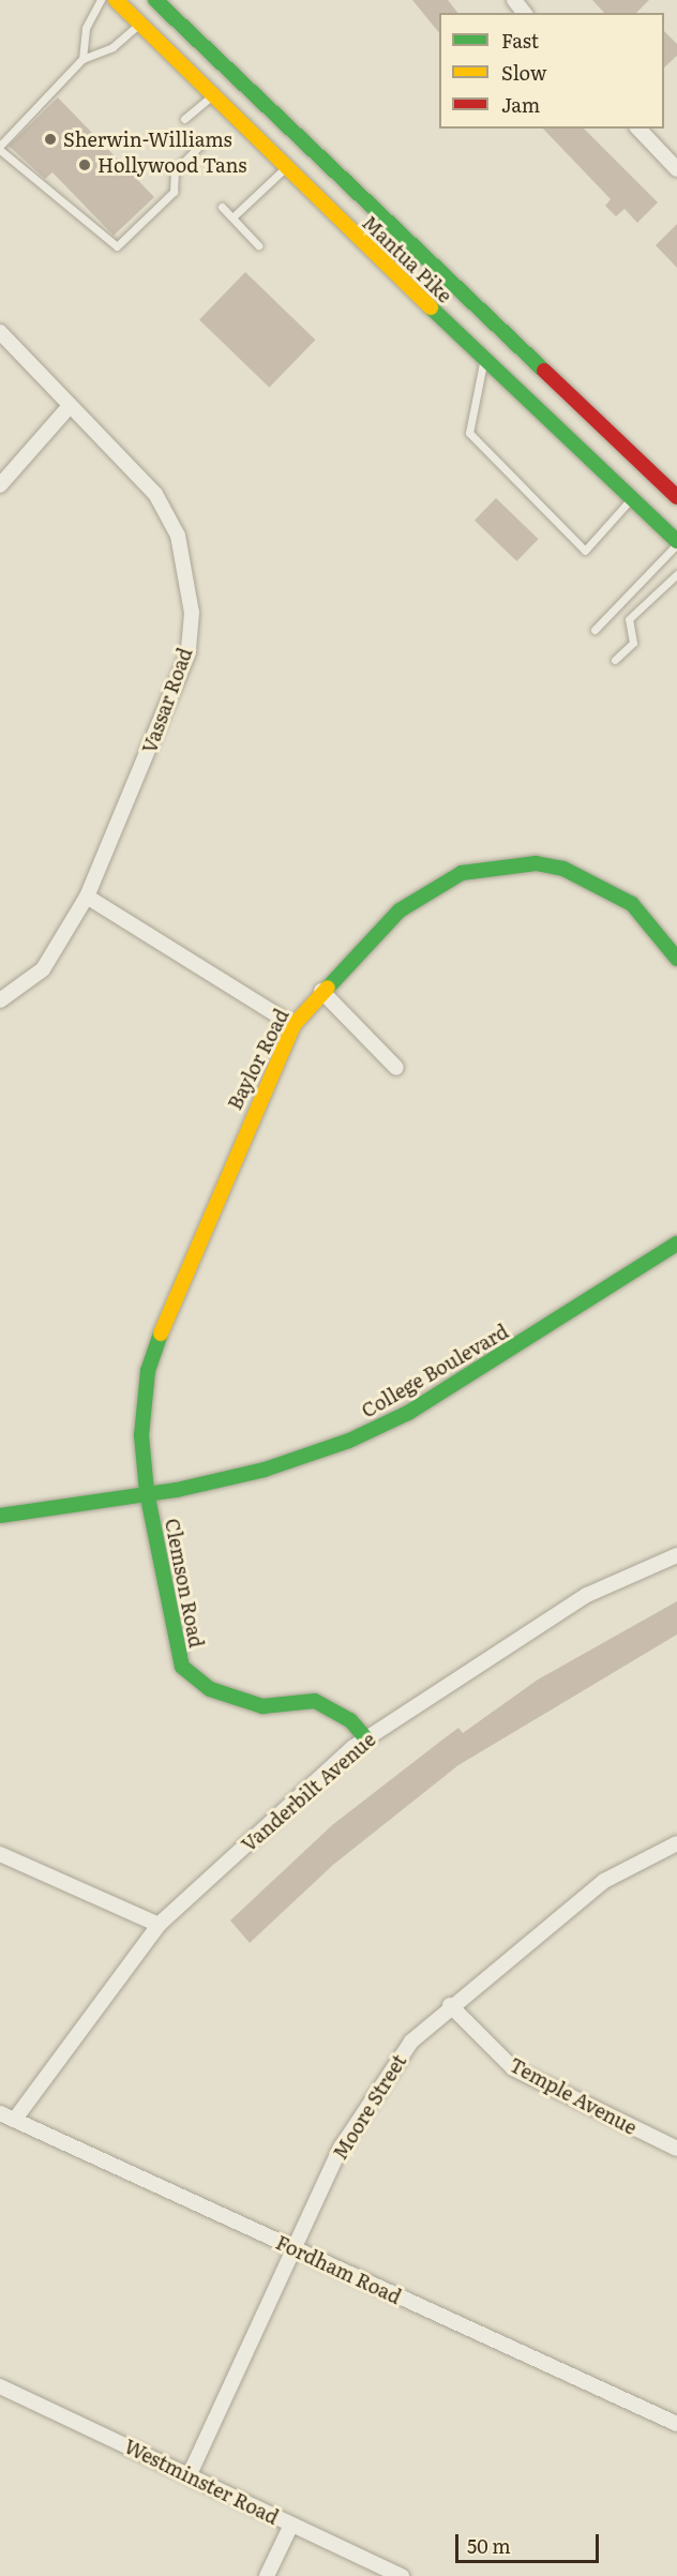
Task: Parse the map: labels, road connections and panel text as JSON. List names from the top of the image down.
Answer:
{
  "streets": {
    "street": [
      "Mantua Pike",
      "Vassar Road",
      "Baylor Road",
      "College Boulevard",
      "Clemson Road",
      "Vanderbilt Avenue",
      "Temple Avenue",
      "Moore Street",
      "Fordham Road",
      "Westminster Road"
    ]
  },
  "crossings": [
    ["Baylor Road", "College Boulevard"],
    ["Baylor Road", "Clemson Road"],
    ["College Boulevard", "Clemson Road"],
    ["Clemson Road", "Vanderbilt Avenue"],
    ["Vanderbilt Avenue", "Fordham Road"],
    ["Temple Avenue", "Moore Street"],
    ["Moore Street", "Fordham Road"],
    ["Moore Street", "Westminster Road"]
  ],
  "places": ["Sherwin-Williams", "Hollywood Tans"],
  "legend": ["Fast", "Slow", "Jam"],
  "scale_bar": "50 m"
}
